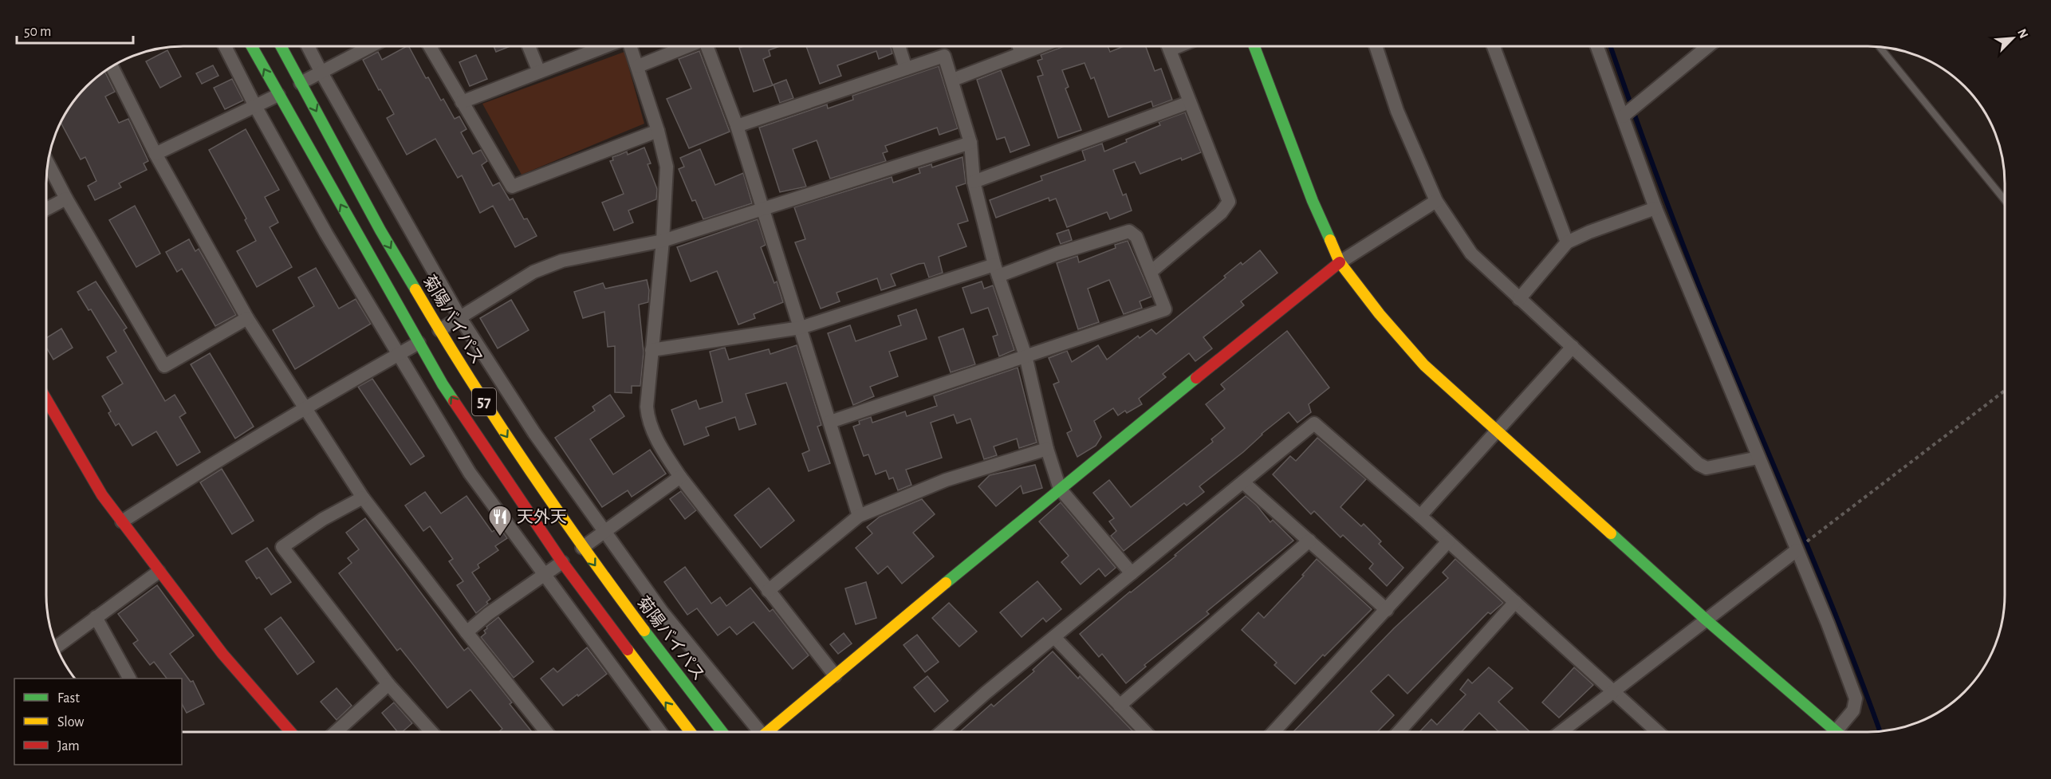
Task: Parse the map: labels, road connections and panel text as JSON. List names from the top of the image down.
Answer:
{
  "streets": {
    "main road": ["菊陽バイパス", "57"]
  },
  "places": {
    "restaurant": ["天外天"]
  },
  "legend": ["Fast", "Slow", "Jam"],
  "scale_bar": "50 m",
  "north": "top right"
}
